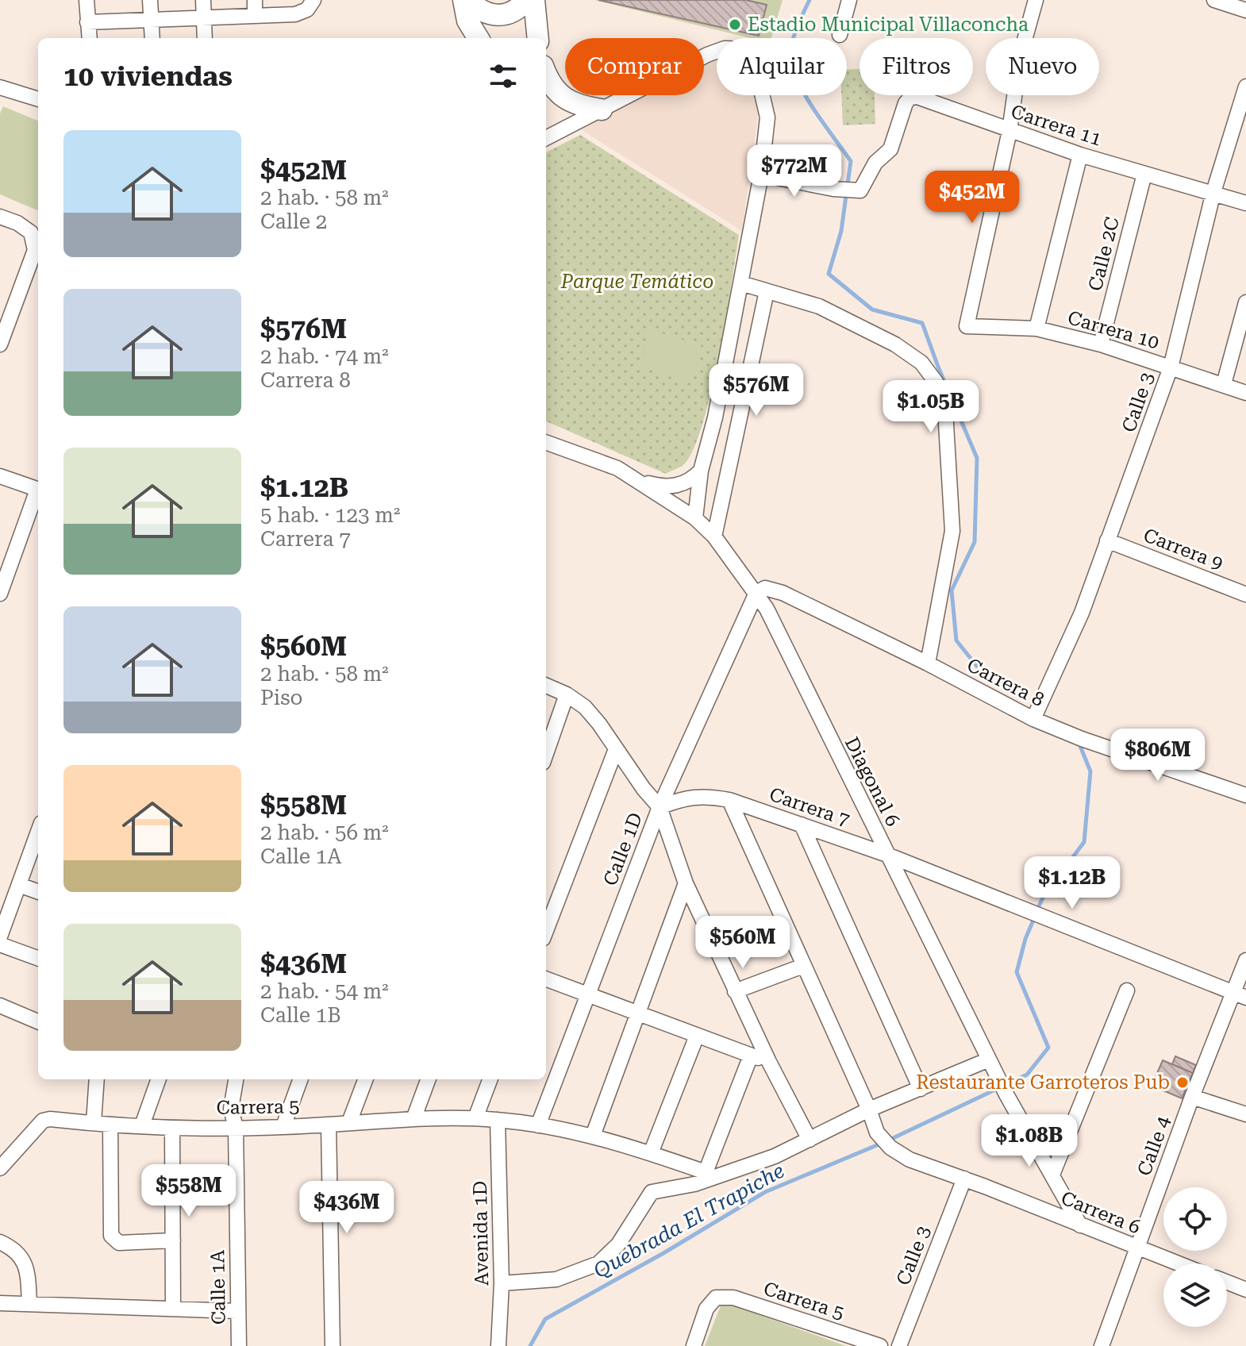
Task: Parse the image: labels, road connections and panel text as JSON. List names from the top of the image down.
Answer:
{
  "streets": {
    "street": [
      "Carrera 11",
      "Calle 2C",
      "Carrera 10",
      "Calle 3",
      "Carrera 9",
      "Carrera 8",
      "Diagonal 6",
      "Carrera 7",
      "Calle 1D",
      "Carrera 5",
      "Calle 4",
      "Carrera 6",
      "Avenida 1D",
      "Calle 1A"
    ]
  },
  "crossings": [
    ["Carrera 11", "Calle 2C"],
    ["Carrera 11", "Carrera 10"],
    ["Carrera 11", "Calle 3"],
    ["Calle 2C", "Carrera 10"],
    ["Carrera 10", "Calle 3"],
    ["Calle 3", "Carrera 9"],
    ["Calle 3", "Carrera 8"],
    ["Calle 3", "Carrera 6"],
    ["Carrera 8", "Diagonal 6"],
    ["Carrera 8", "Calle 1D"],
    ["Diagonal 6", "Carrera 7"],
    ["Diagonal 6", "Calle 1D"],
    ["Diagonal 6", "Carrera 6"],
    ["Carrera 7", "Calle 1D"],
    ["Carrera 7", "Calle 4"],
    ["Calle 1D", "Carrera 5"],
    ["Carrera 5", "Avenida 1D"],
    ["Carrera 5", "Calle 1A"],
    ["Calle 4", "Carrera 6"]
  ],
  "water": ["Quebrada El Trapiche"],
  "parks": ["Parque Temático"],
  "places": ["Estadio Municipal Villaconcha", "Restaurante Garroteros Pub"],
  "page": {
    "chip": [
      "Comprar",
      "Alquilar",
      "Filtros",
      "Nuevo"
    ],
    "heading": "10 viviendas",
    "list": [
      {
        "name": "$452M",
        "note": "2 hab. · 58 m² · Calle 2"
      },
      {
        "name": "$576M",
        "note": "2 hab. · 74 m² · Carrera 8"
      },
      {
        "name": "$1.12B",
        "note": "5 hab. · 123 m² · Carrera 7"
      },
      {
        "name": "$560M",
        "note": "2 hab. · 58 m² · Piso"
      },
      {
        "name": "$558M",
        "note": "2 hab. · 56 m² · Calle 1A"
      },
      {
        "name": "$436M",
        "note": "2 hab. · 54 m² · Calle 1B"
      }
    ],
    "price": [
      "$772M",
      "$452M",
      "$576M",
      "$1.05B",
      "$806M",
      "$1.12B",
      "$560M",
      "$1.08B",
      "$558M",
      "$436M"
    ]
  }
}
